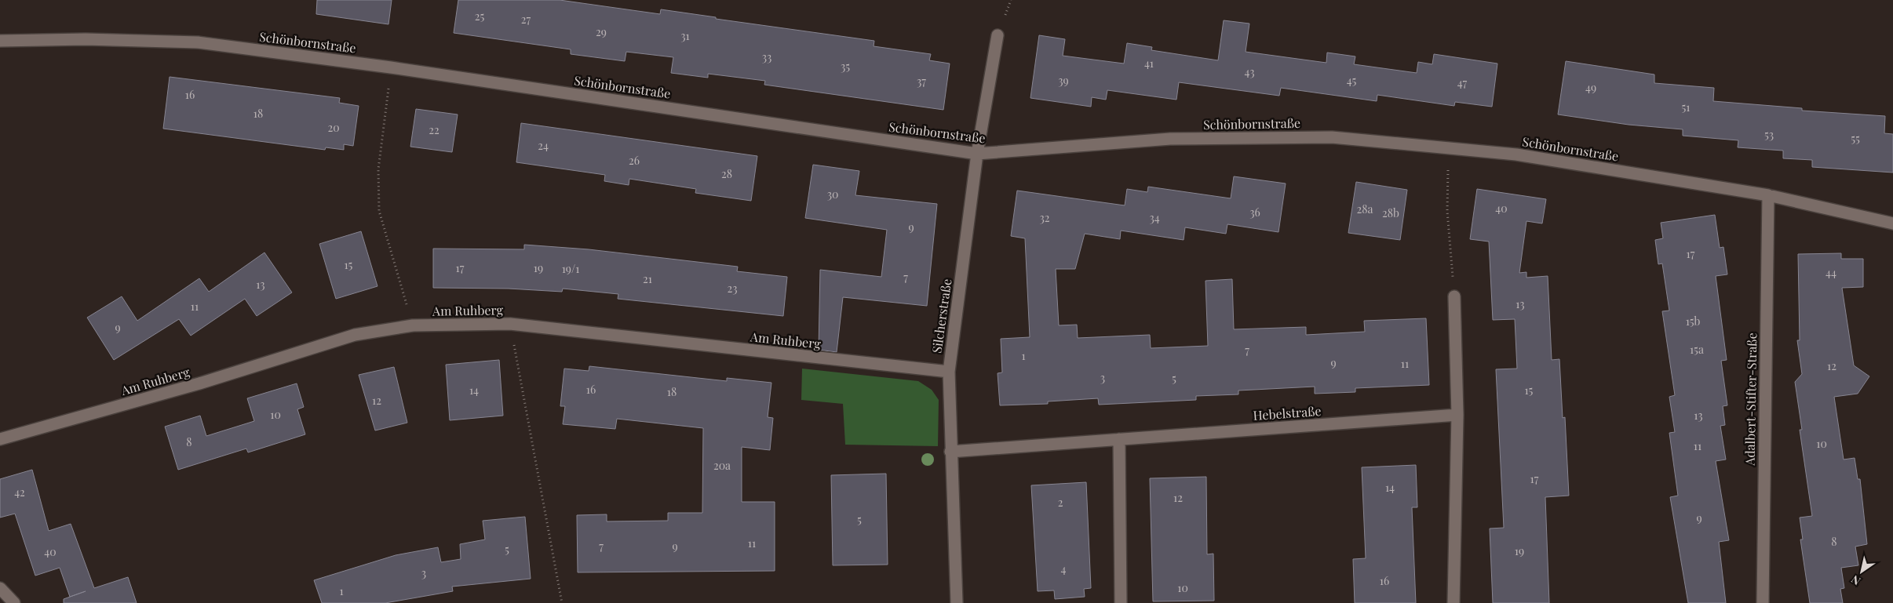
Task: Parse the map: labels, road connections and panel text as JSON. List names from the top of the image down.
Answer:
{
  "streets": {
    "street": [
      "Schönbornstraße",
      "Am Ruhberg",
      "Silcherstraße",
      "Adalbert-Stifter-Straße",
      "Hebelstraße"
    ]
  },
  "crossings": [
    ["Schönbornstraße", "Silcherstraße"],
    ["Schönbornstraße", "Adalbert-Stifter-Straße"],
    ["Am Ruhberg", "Silcherstraße"],
    ["Silcherstraße", "Hebelstraße"]
  ],
  "house_numbers": [
    "25",
    "27",
    "29",
    "31",
    "33",
    "41",
    "35",
    "43",
    "39",
    "45",
    "37",
    "47",
    "49",
    "16",
    "51",
    "18",
    "20",
    "22",
    "53",
    "55",
    "24",
    "26",
    "28",
    "30",
    "40",
    "28a",
    "36",
    "28b",
    "32",
    "34",
    "9",
    "17",
    "15",
    "17",
    "19",
    "19/1",
    "44",
    "7",
    "21",
    "13",
    "23",
    "13",
    "11",
    "15b",
    "9",
    "15a",
    "7",
    "1",
    "9",
    "11",
    "12",
    "3",
    "5",
    "16",
    "14",
    "15",
    "18",
    "12",
    "10",
    "13",
    "8",
    "10",
    "11",
    "20a",
    "17",
    "14",
    "42",
    "12",
    "2",
    "9",
    "5",
    "8",
    "11",
    "7",
    "9",
    "5",
    "19",
    "40",
    "4",
    "3",
    "16",
    "10",
    "1"
  ],
  "north": "bottom left"
}
